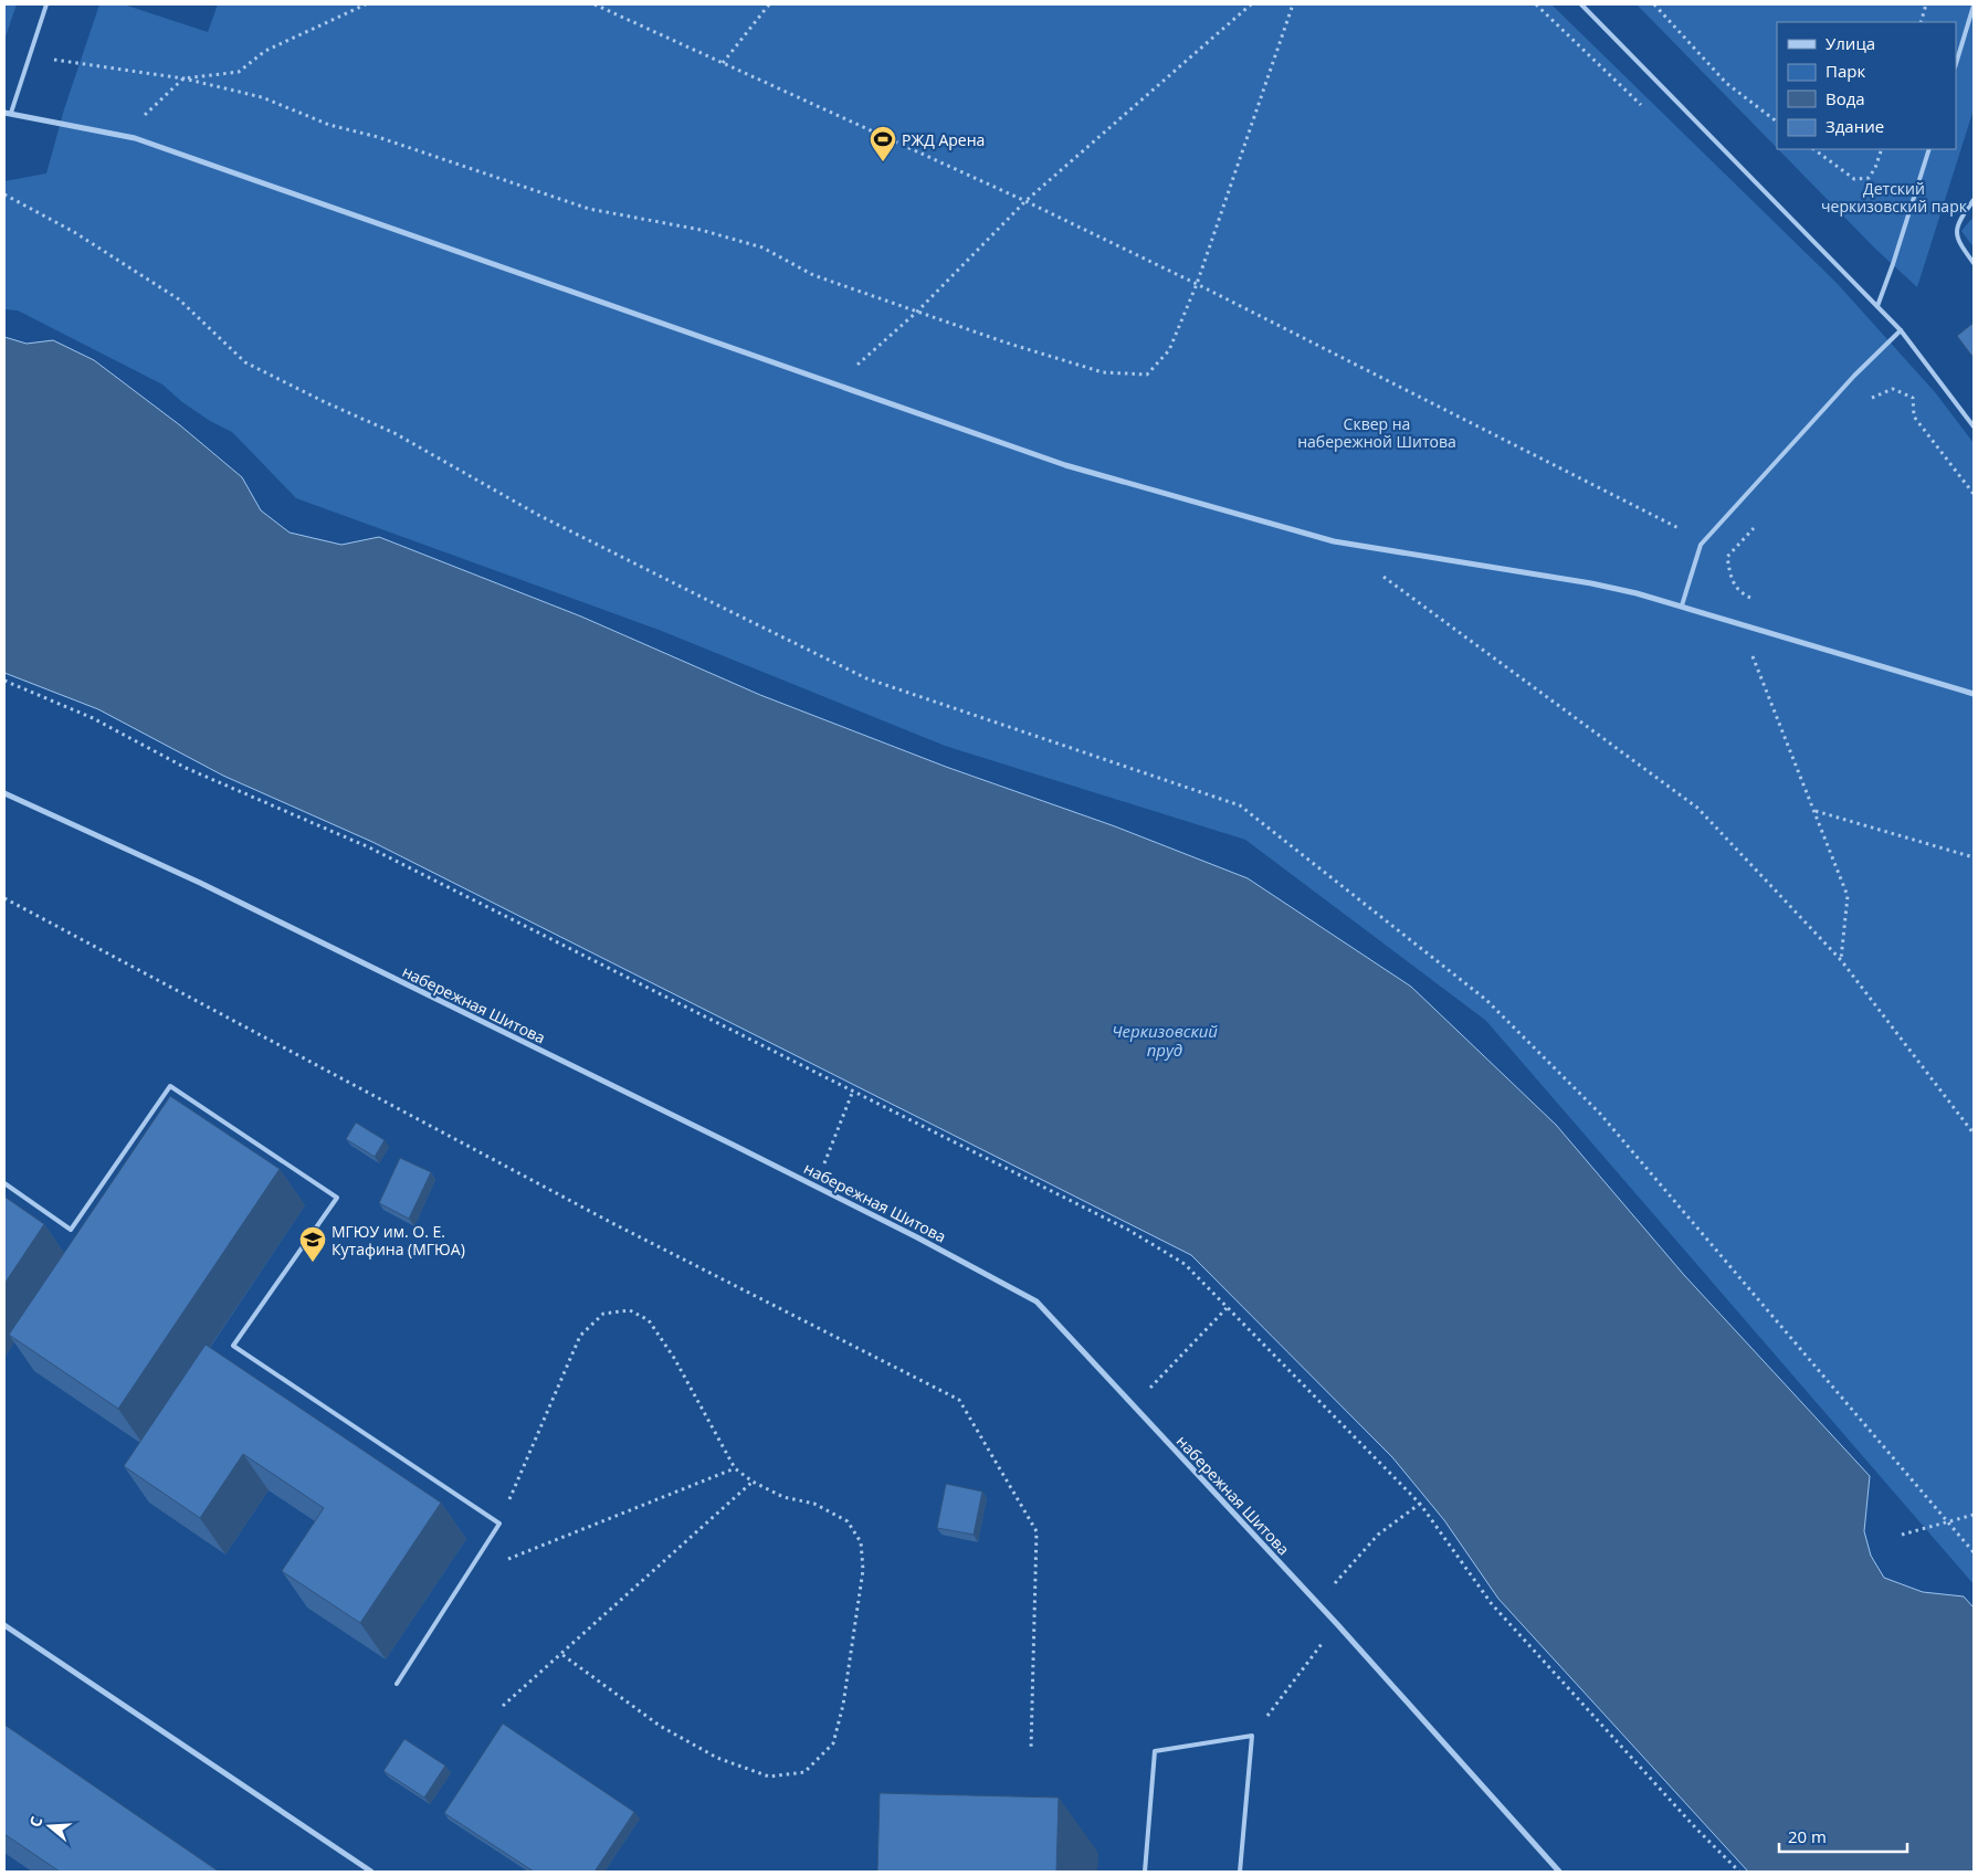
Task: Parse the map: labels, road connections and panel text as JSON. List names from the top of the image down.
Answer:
{
  "streets": {
    "street": ["набережная Шитова"]
  },
  "water": ["Черкизовский пруд"],
  "parks": ["Детский черкизовский парк", "Сквер на набережной Шитова"],
  "places": {
    "sports": ["РЖД Арена"],
    "school or university": ["МГЮУ им. О. Е. Кутафина (МГЮА)"]
  },
  "legend": [
    "Улица",
    "Парк",
    "Вода",
    "Здание"
  ],
  "scale_bar": "20 m",
  "north": "left"
}
